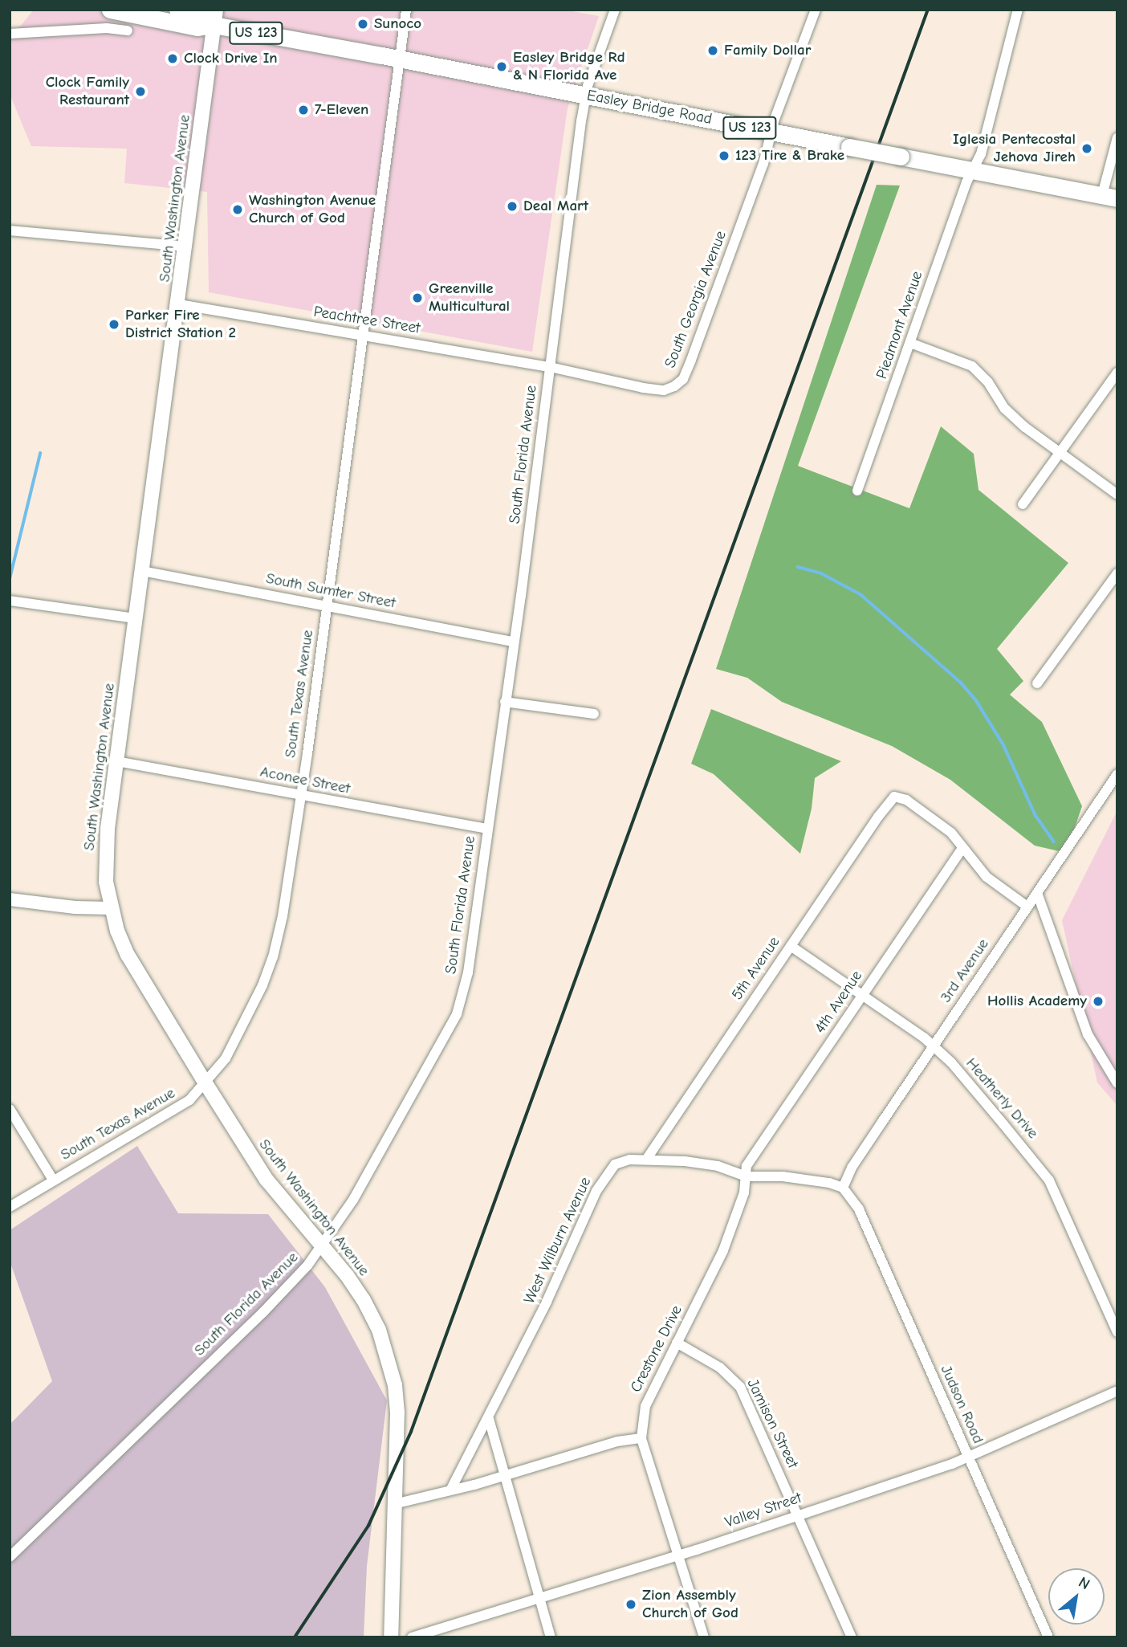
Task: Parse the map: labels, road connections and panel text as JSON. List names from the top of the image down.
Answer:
{
  "streets": {
    "highway": ["US 123", "Easley Bridge Road"],
    "main road": ["South Washington Avenue"],
    "street": [
      "South Georgia Avenue",
      "Peachtree Street",
      "Piedmont Avenue",
      "South Florida Avenue",
      "South Sumter Street",
      "South Texas Avenue",
      "Aconee Street",
      "5th Avenue",
      "3rd Avenue",
      "4th Avenue",
      "Heatherly Drive",
      "West Wilburn Avenue",
      "Crestone Drive",
      "Judson Road",
      "Jamison Street",
      "Valley Street"
    ]
  },
  "crossings": [
    ["Easley Bridge Road", "South Washington Avenue"],
    ["Easley Bridge Road", "South Georgia Avenue"],
    ["Easley Bridge Road", "Piedmont Avenue"],
    ["Easley Bridge Road", "South Florida Avenue"],
    ["Easley Bridge Road", "South Texas Avenue"],
    ["South Washington Avenue", "Peachtree Street"],
    ["South Washington Avenue", "South Florida Avenue"],
    ["South Washington Avenue", "South Sumter Street"],
    ["South Washington Avenue", "South Texas Avenue"],
    ["South Washington Avenue", "Aconee Street"],
    ["South Georgia Avenue", "Peachtree Street"],
    ["South Georgia Avenue", "South Florida Avenue"],
    ["Peachtree Street", "South Florida Avenue"],
    ["Peachtree Street", "South Texas Avenue"],
    ["South Florida Avenue", "South Sumter Street"],
    ["South Florida Avenue", "Aconee Street"],
    ["South Sumter Street", "South Texas Avenue"],
    ["South Texas Avenue", "Aconee Street"],
    ["5th Avenue", "4th Avenue"],
    ["5th Avenue", "Heatherly Drive"],
    ["5th Avenue", "West Wilburn Avenue"],
    ["3rd Avenue", "Heatherly Drive"],
    ["3rd Avenue", "West Wilburn Avenue"],
    ["3rd Avenue", "Judson Road"],
    ["4th Avenue", "Heatherly Drive"],
    ["4th Avenue", "West Wilburn Avenue"],
    ["4th Avenue", "Crestone Drive"],
    ["West Wilburn Avenue", "Crestone Drive"],
    ["West Wilburn Avenue", "Judson Road"],
    ["Crestone Drive", "Jamison Street"],
    ["Crestone Drive", "Valley Street"],
    ["Judson Road", "Valley Street"],
    ["Jamison Street", "Valley Street"]
  ],
  "places": [
    "Sunoco",
    "Family Dollar",
    "Clock Drive In",
    "Easley Bridge Rd & N Florida Ave",
    "Clock Family Restaurant",
    "7-Eleven",
    "Iglesia Pentecostal Jehova Jireh",
    "123 Tire & Brake",
    "Deal Mart",
    "Washington Avenue Church of God",
    "Greenville Multicultural",
    "Parker Fire District Station 2",
    "Hollis Academy",
    "Zion Assembly Church of God"
  ],
  "north": "top right"
}
